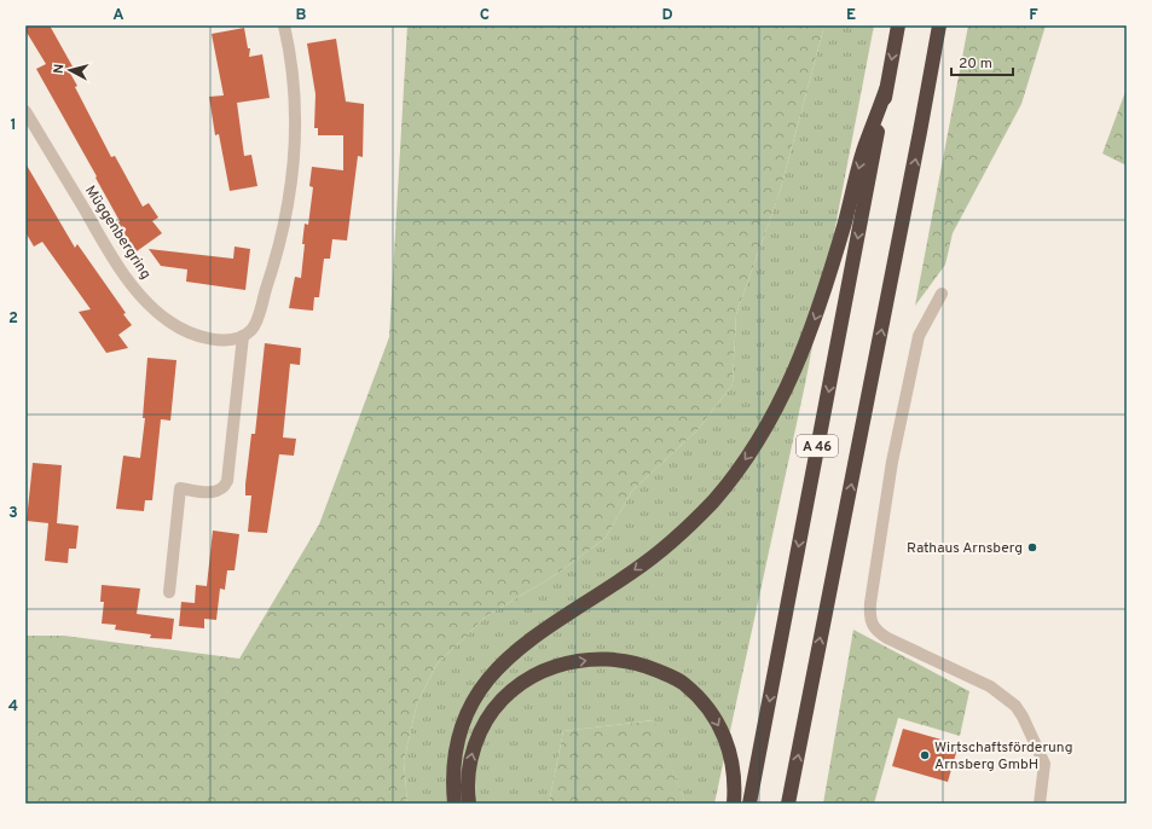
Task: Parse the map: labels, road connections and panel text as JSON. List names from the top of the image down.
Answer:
{
  "streets": {
    "highway": ["A 46"],
    "street": ["Müggenbergring"]
  },
  "places": ["Rathaus Arnsberg", "Wirtschaftsförderung Arnsberg GmbH"],
  "scale_bar": "20 m",
  "north": "left",
  "grid": {
    "columns": [
      "A",
      "B",
      "C",
      "D",
      "E",
      "F"
    ],
    "rows": [
      "1",
      "2",
      "3",
      "4"
    ]
  }
}
